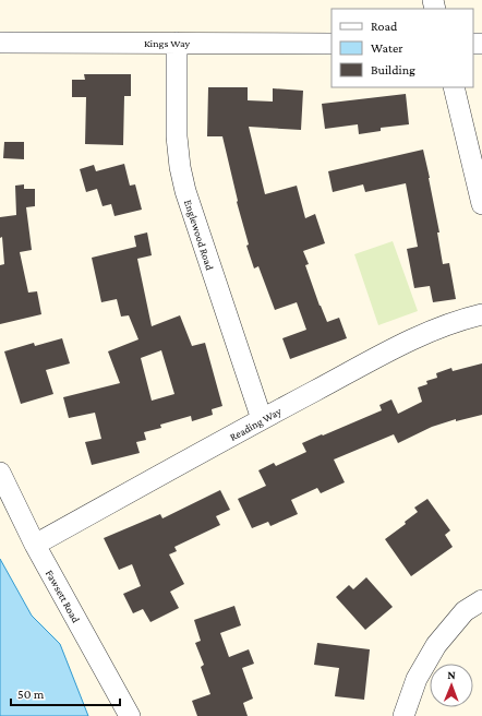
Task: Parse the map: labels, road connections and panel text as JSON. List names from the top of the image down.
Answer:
{
  "streets": {
    "street": [
      "Kings Way",
      "Englewood Road",
      "Reading Way",
      "Fawsett Road"
    ]
  },
  "crossings": [
    ["Kings Way", "Englewood Road"],
    ["Englewood Road", "Reading Way"],
    ["Reading Way", "Fawsett Road"]
  ],
  "legend": ["Road", "Water", "Building"],
  "scale_bar": "50 m",
  "north": "top"
}
